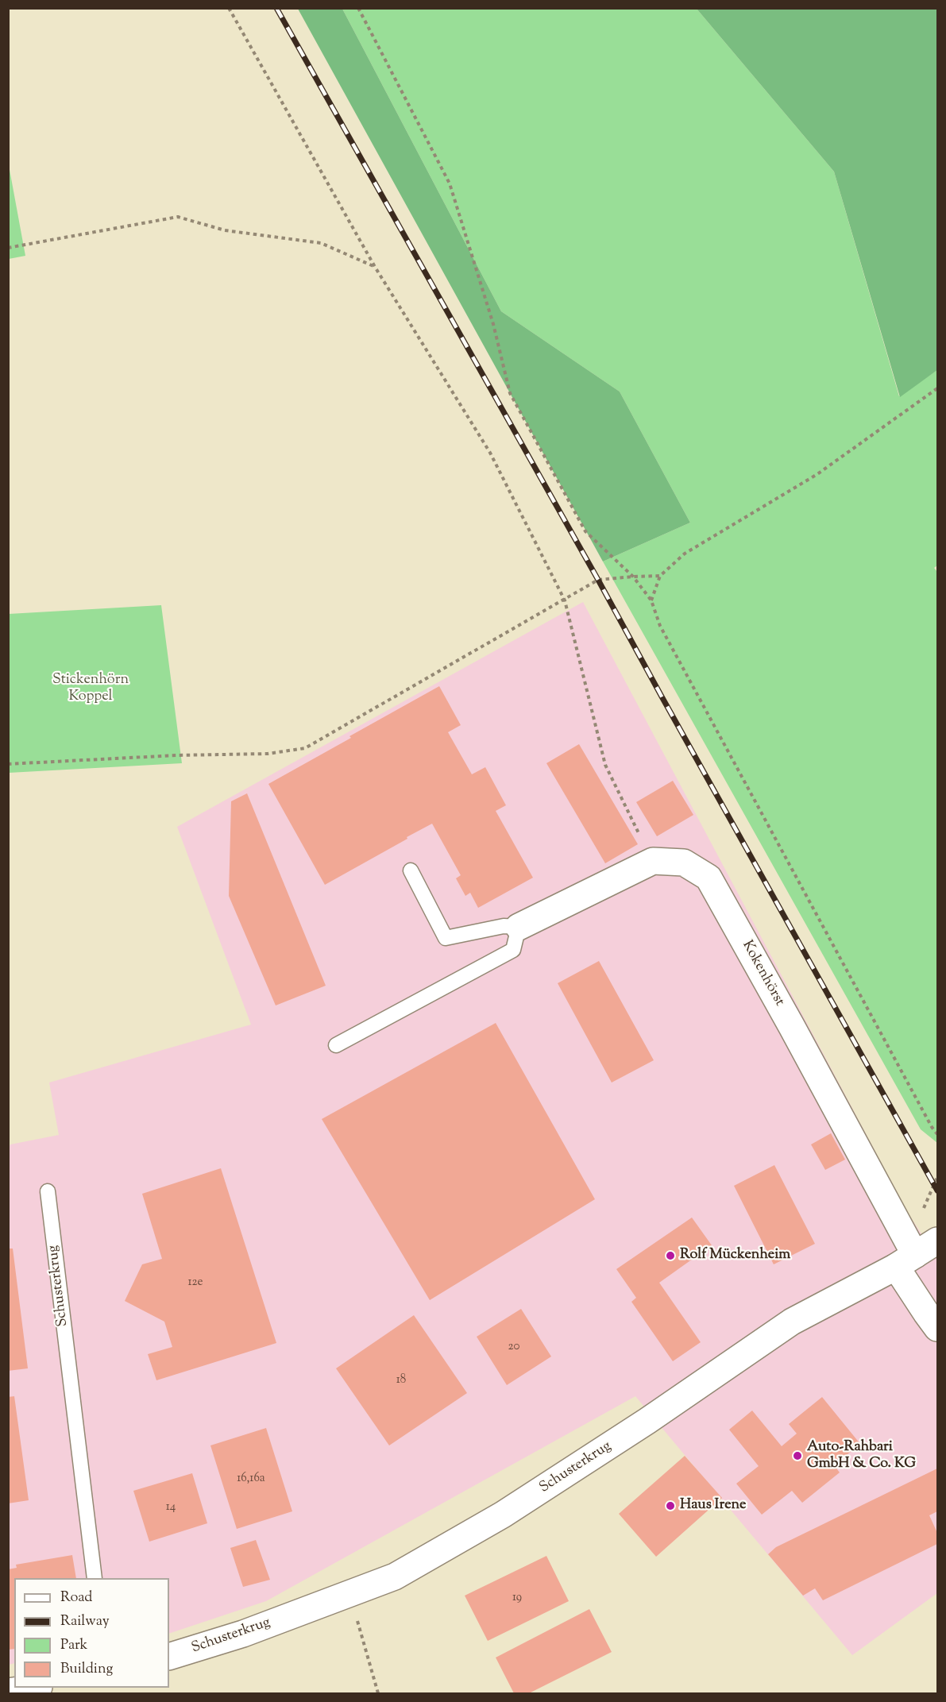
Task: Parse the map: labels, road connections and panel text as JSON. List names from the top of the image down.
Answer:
{
  "streets": {
    "street": ["Kokenhörst", "Schusterkrug"]
  },
  "crossings": [
    ["Kokenhörst", "Schusterkrug"]
  ],
  "parks": ["Stickenhörn Koppel"],
  "places": ["Rolf Mückenheim", "Auto-Rahbari GmbH & Co. KG", "Haus Irene"],
  "house_numbers": [
    "12e",
    "20",
    "18",
    "16,16a",
    "14",
    "19"
  ],
  "legend": [
    "Road",
    "Railway",
    "Park",
    "Building"
  ]
}
